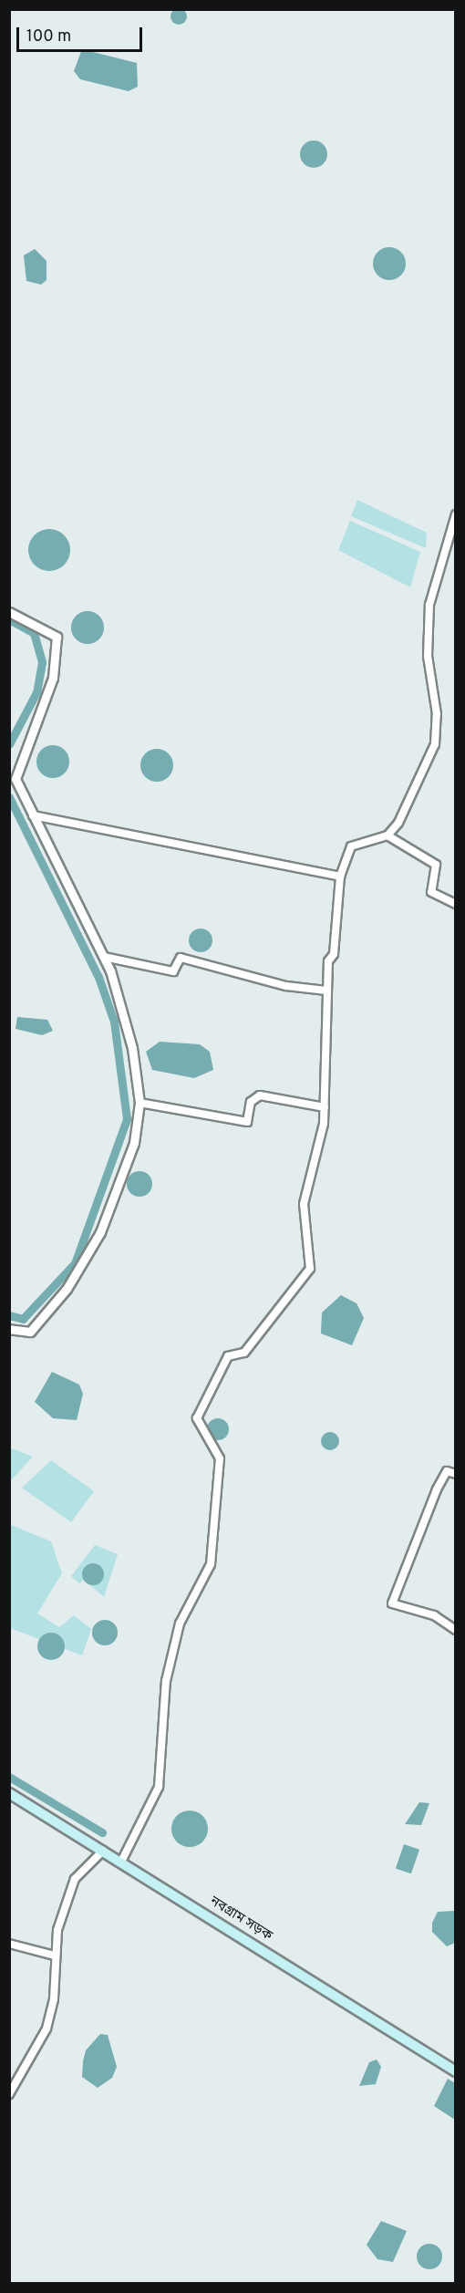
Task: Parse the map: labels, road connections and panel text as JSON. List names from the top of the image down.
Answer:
{
  "streets": {
    "main road": ["নবগ্রাম সড়ক"]
  },
  "scale_bar": "100 m"
}
